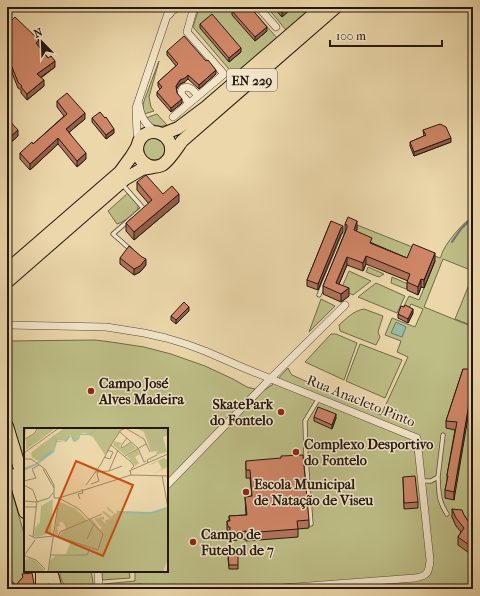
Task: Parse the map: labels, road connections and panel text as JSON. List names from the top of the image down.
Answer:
{
  "streets": {
    "main road": ["EN 229"],
    "street": ["Rua Anacleto Pinto"]
  },
  "places": [
    "Campo José Alves Madeira",
    "SkatePark do Fontelo",
    "Complexo Desportivo do Fontelo",
    "Escola Municipal de Natação de Viseu",
    "Campo de Futebol de 7"
  ],
  "scale_bar": "100 m",
  "north": "top left"
}
